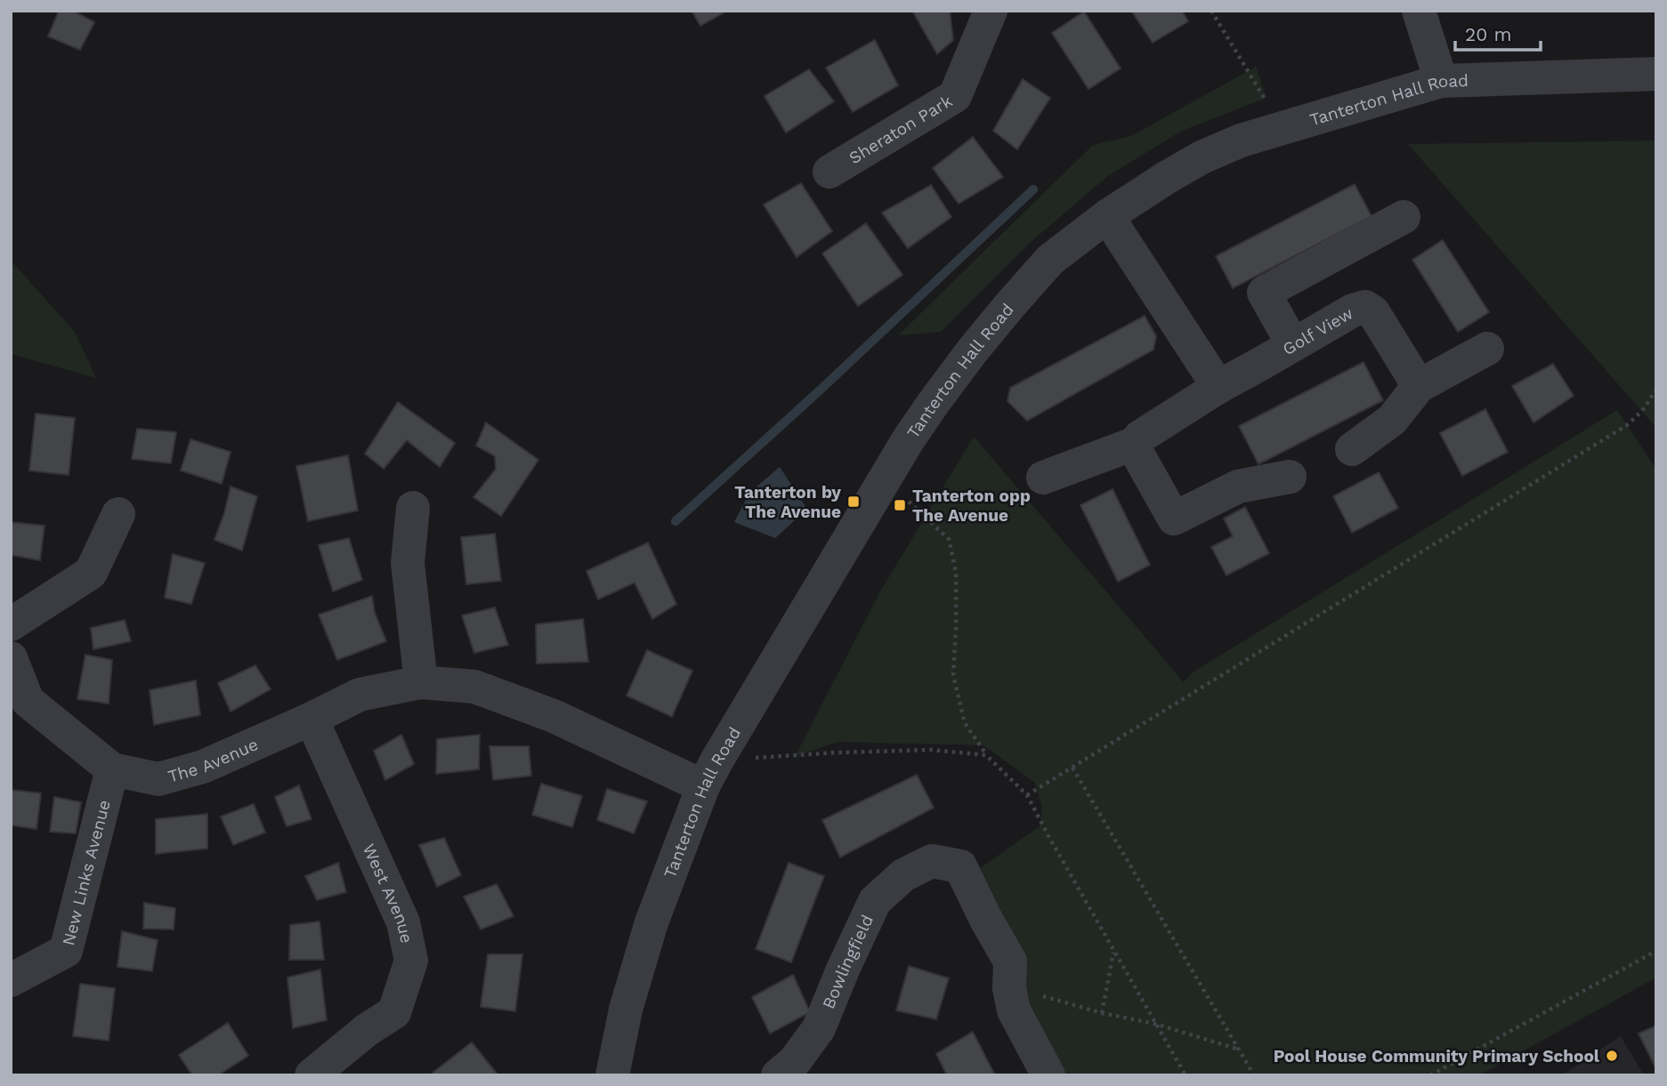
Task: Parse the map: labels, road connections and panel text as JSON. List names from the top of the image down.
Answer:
{
  "streets": {
    "street": [
      "Tanterton Hall Road",
      "Sheraton Park",
      "Golf View",
      "The Avenue",
      "New Links Avenue",
      "West Avenue",
      "Bowlingfield"
    ]
  },
  "crossings": [
    ["Tanterton Hall Road", "The Avenue"],
    ["The Avenue", "New Links Avenue"],
    ["The Avenue", "West Avenue"]
  ],
  "places": {
    "transit": ["Tanterton by The Avenue", "Tanterton opp The Avenue"],
    "other": ["Pool House Community Primary School"]
  },
  "scale_bar": "20 m"
}
